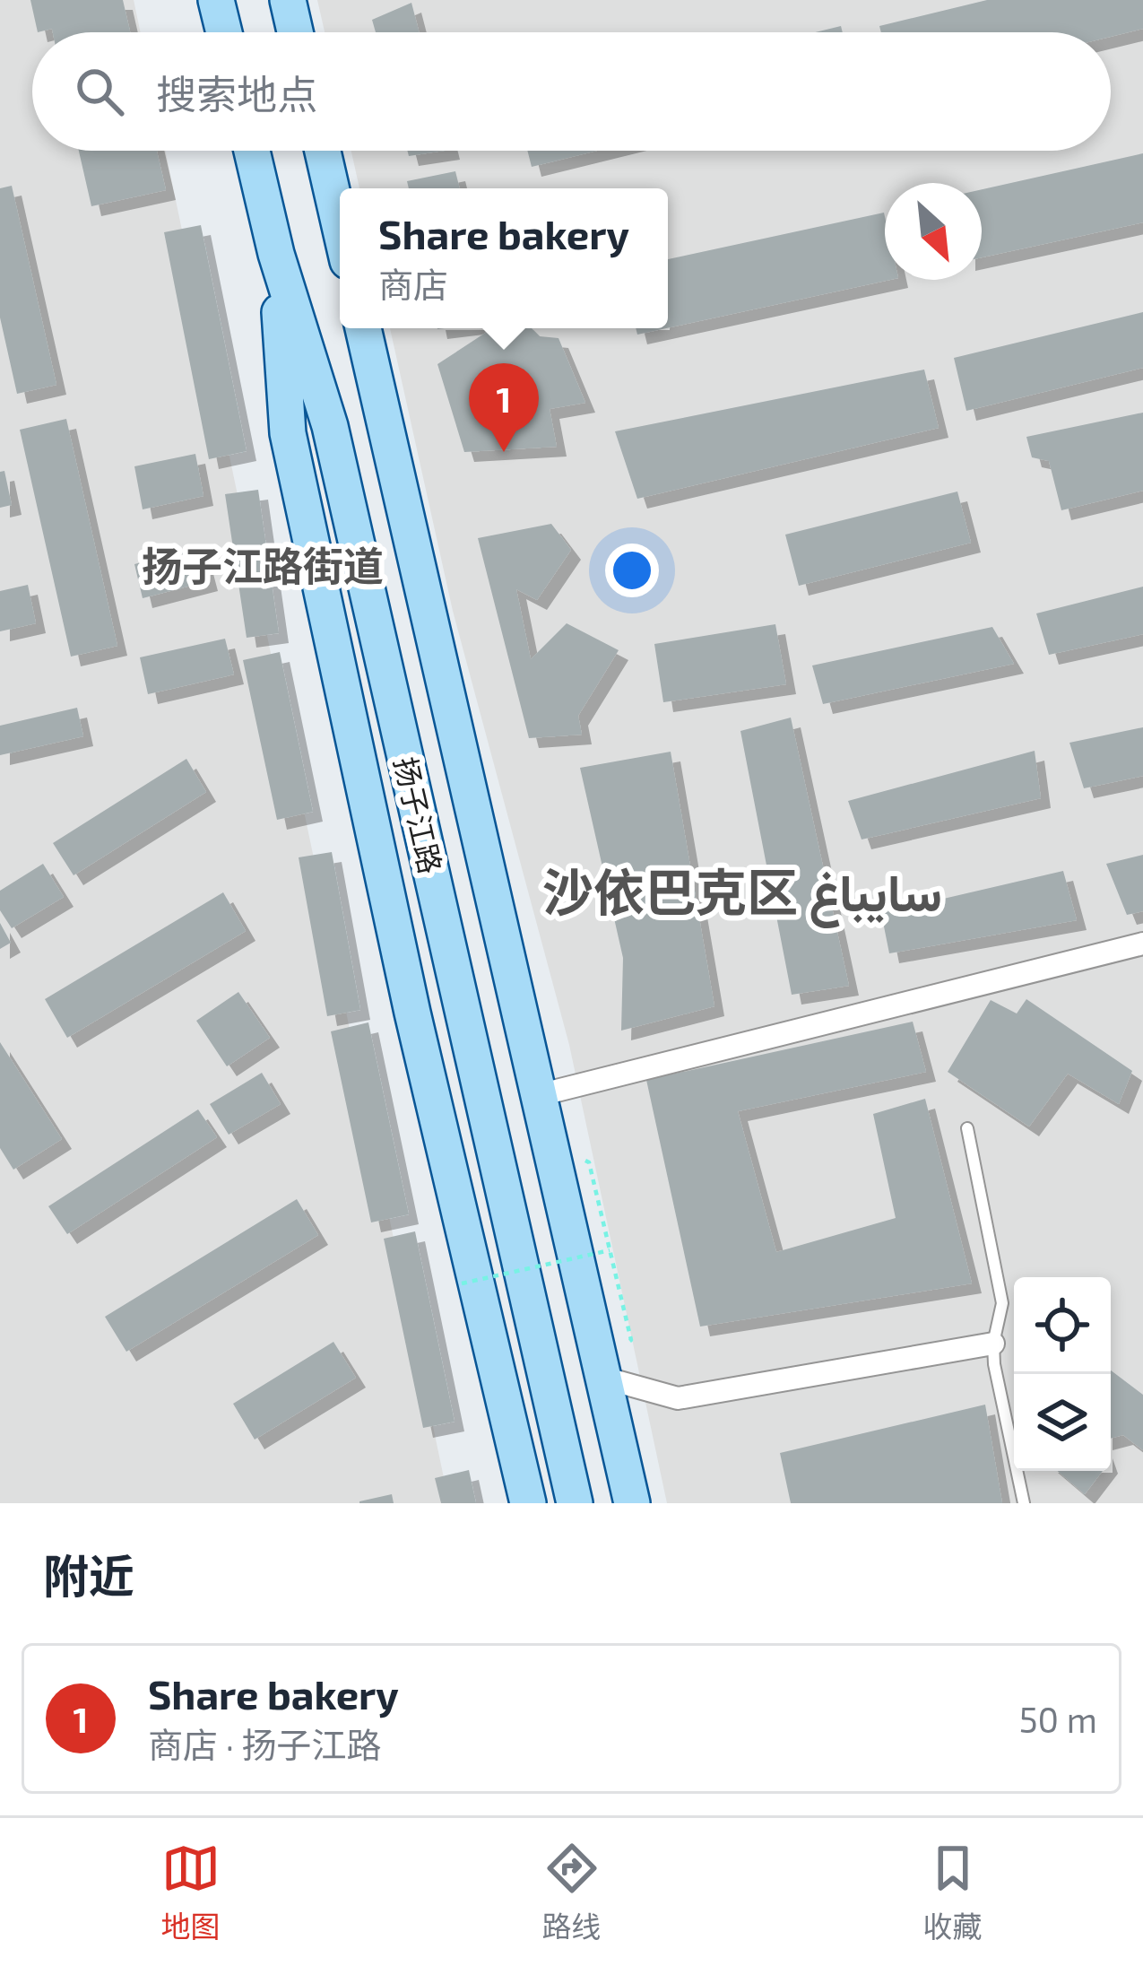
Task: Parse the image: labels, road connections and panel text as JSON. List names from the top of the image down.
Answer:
{
  "streets": {
    "main road": ["扬子江路"]
  },
  "districts": ["扬子江路街道", "沙依巴克区 سايباغ"],
  "north": "bottom right",
  "page": {
    "search": "搜索地点",
    "popup": ["Share bakery", "商店"],
    "pins": "1",
    "heading": "附近",
    "list": [
      {
        "mark": "1",
        "name": "Share bakery",
        "note": "商店 · 扬子江路",
        "value": "50 m"
      }
    ],
    "nav": ["地图", "路线", "收藏"]
  }
}
